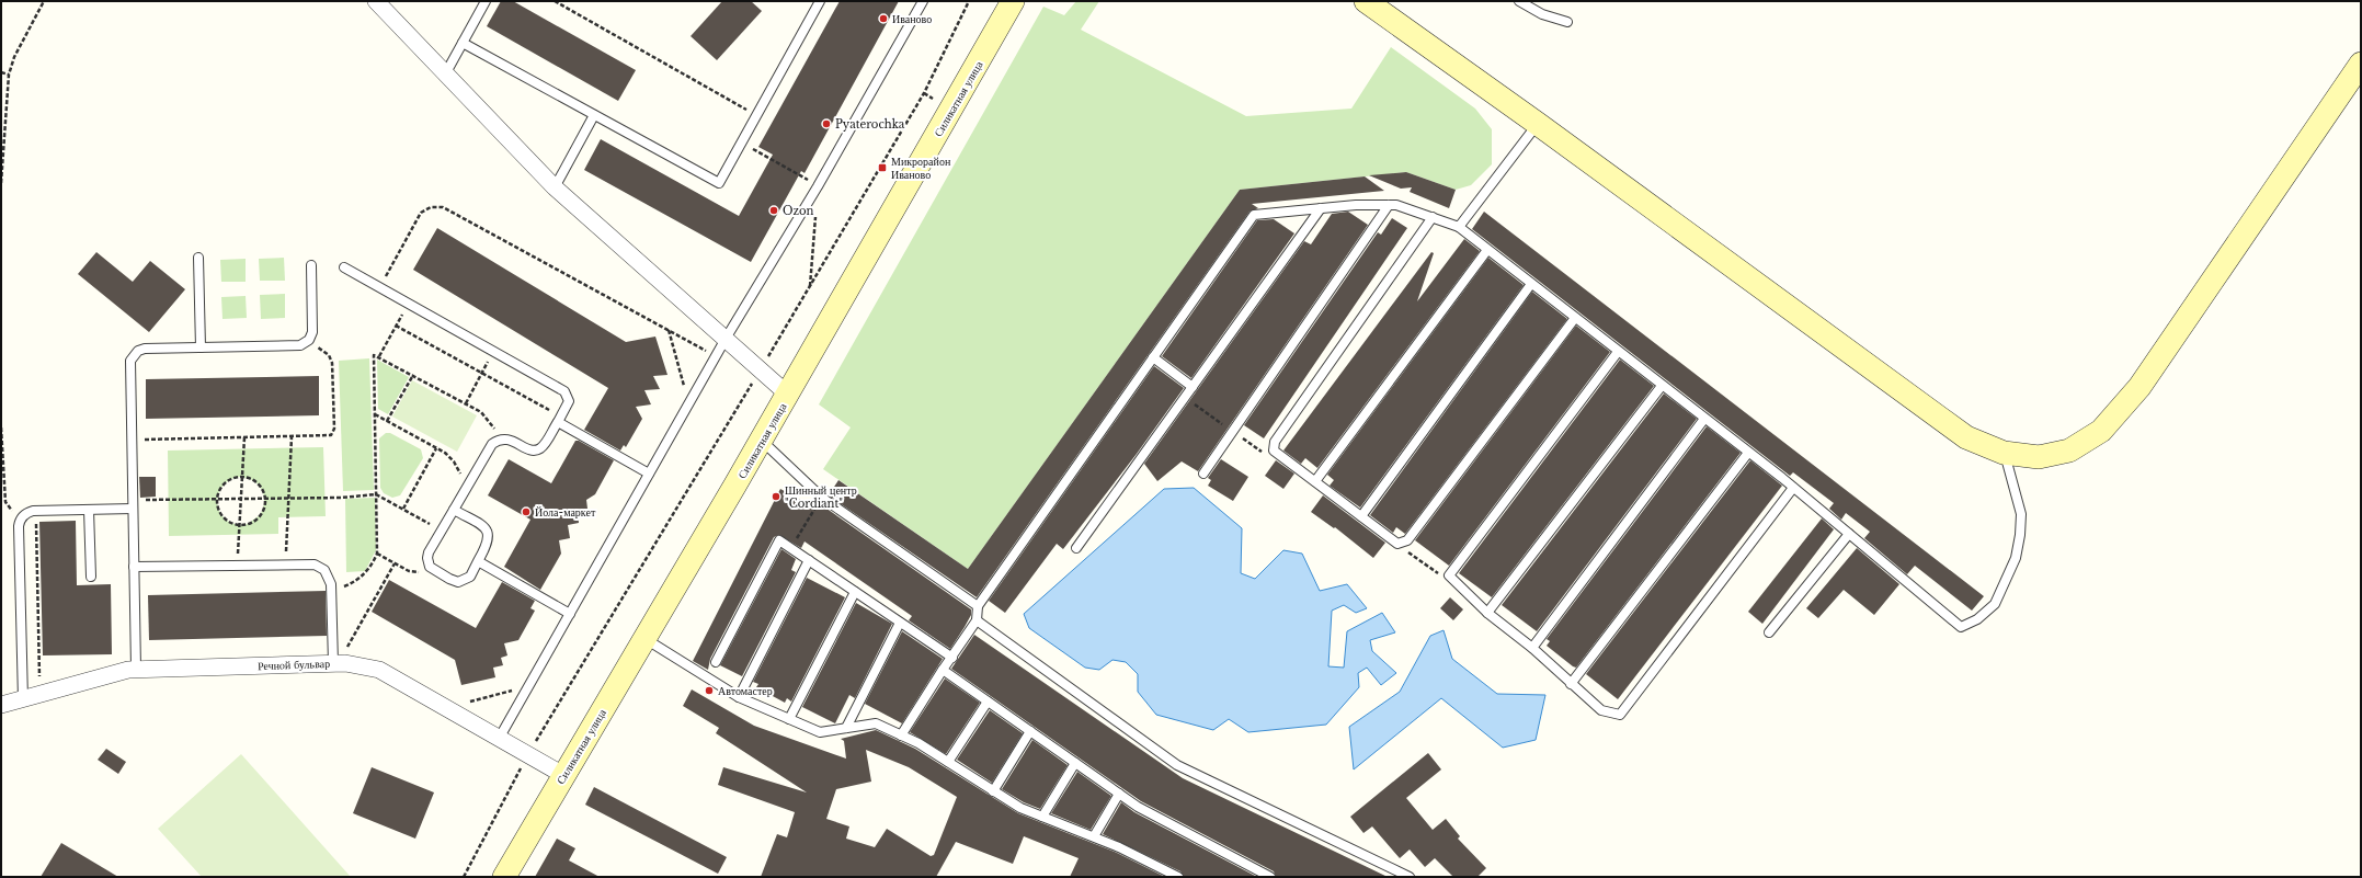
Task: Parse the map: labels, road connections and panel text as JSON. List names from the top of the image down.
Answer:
{
  "streets": {
    "street": ["Силикатная улица", "Речной бульвар"]
  },
  "crossings": [
    ["Силикатная улица", "Речной бульвар"]
  ],
  "places": {
    "other": [
      "Иваново",
      "Pyaterochka",
      "Ozon",
      "Шинный центр \"Cordiant\"",
      "Йола-маркет",
      "Автомастер"
    ],
    "transit": ["Микрорайон Иваново"]
  }
}
